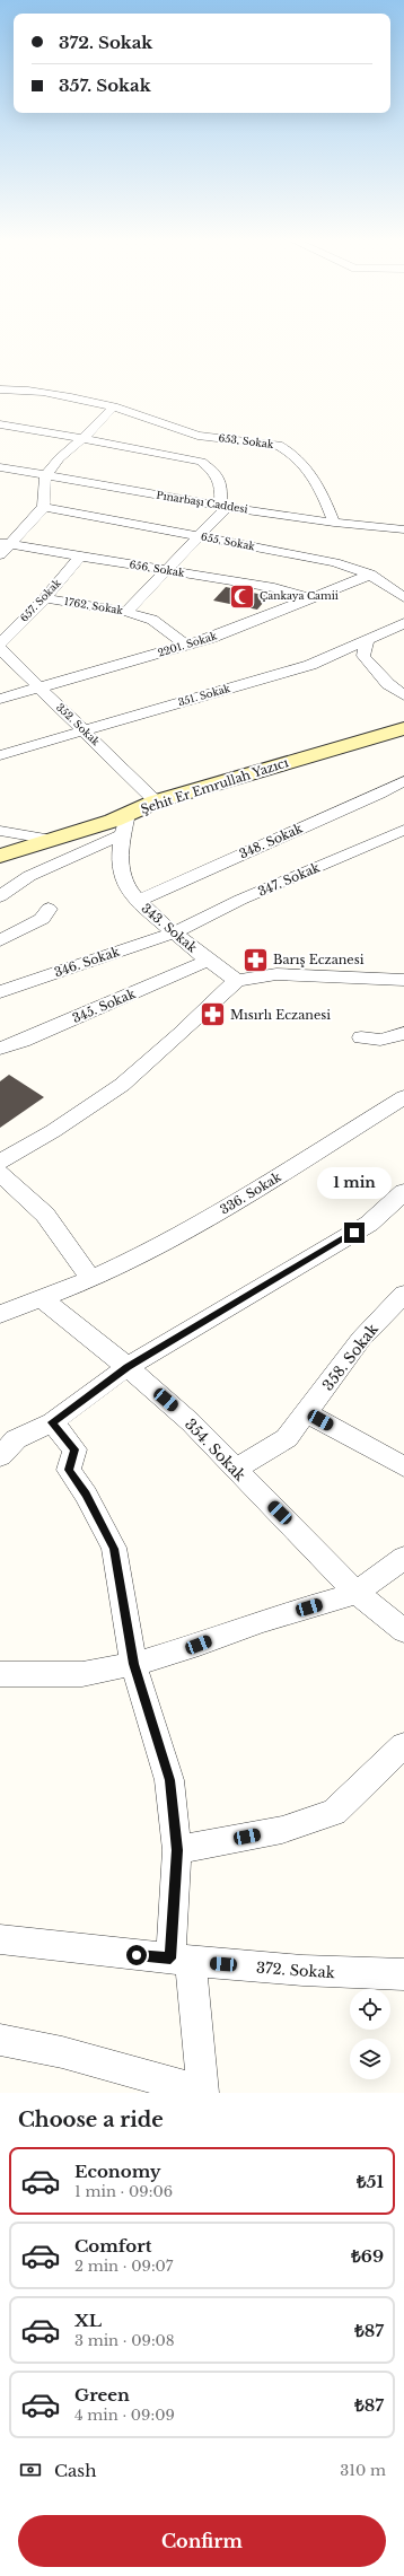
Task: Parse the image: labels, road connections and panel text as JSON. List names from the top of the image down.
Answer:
{
  "streets": {
    "street": [
      "653. Sokak",
      "Pınarbaşı Caddesi",
      "655. Sokak",
      "656. Sokak",
      "657. Sokak",
      "1762. Sokak",
      "2201. Sokak",
      "351. Sokak",
      "352. Sokak",
      "Şehit Er Emrullah Yazıcı",
      "348. Sokak",
      "347. Sokak",
      "343. Sokak",
      "346. Sokak",
      "345. Sokak",
      "336. Sokak",
      "358. Sokak",
      "354. Sokak",
      "372. Sokak"
    ]
  },
  "crossings": [
    ["653. Sokak", "Pınarbaşı Caddesi"],
    ["655. Sokak", "2201. Sokak"],
    ["656. Sokak", "657. Sokak"],
    ["656. Sokak", "2201. Sokak"],
    ["657. Sokak", "1762. Sokak"],
    ["1762. Sokak", "2201. Sokak"],
    ["2201. Sokak", "352. Sokak"],
    ["351. Sokak", "352. Sokak"],
    ["352. Sokak", "Şehit Er Emrullah Yazıcı"],
    ["Şehit Er Emrullah Yazıcı", "343. Sokak"],
    ["348. Sokak", "343. Sokak"],
    ["347. Sokak", "343. Sokak"],
    ["347. Sokak", "346. Sokak"],
    ["343. Sokak", "346. Sokak"],
    ["343. Sokak", "345. Sokak"],
    ["358. Sokak", "354. Sokak"]
  ],
  "places": {
    "mosque": ["Çankaya Camii"],
    "pharmacy": ["Barış Eczanesi", "Mısırlı Eczanesi"]
  },
  "page": {
    "banner": ["372. Sokak", "357. Sokak"],
    "bubble": "1 min",
    "heading": "Choose a ride",
    "list": [
      {
        "name": "Economy",
        "note": "1 min · 09:06",
        "value": "₺51"
      },
      {
        "name": "Comfort",
        "note": "2 min · 09:07",
        "value": "₺69"
      },
      {
        "name": "XL",
        "note": "3 min · 09:08",
        "value": "₺87"
      },
      {
        "name": "Green",
        "note": "4 min · 09:09",
        "value": "₺87"
      }
    ],
    "pay": ["Cash", "310 m"],
    "buttons": "Confirm"
  }
}
